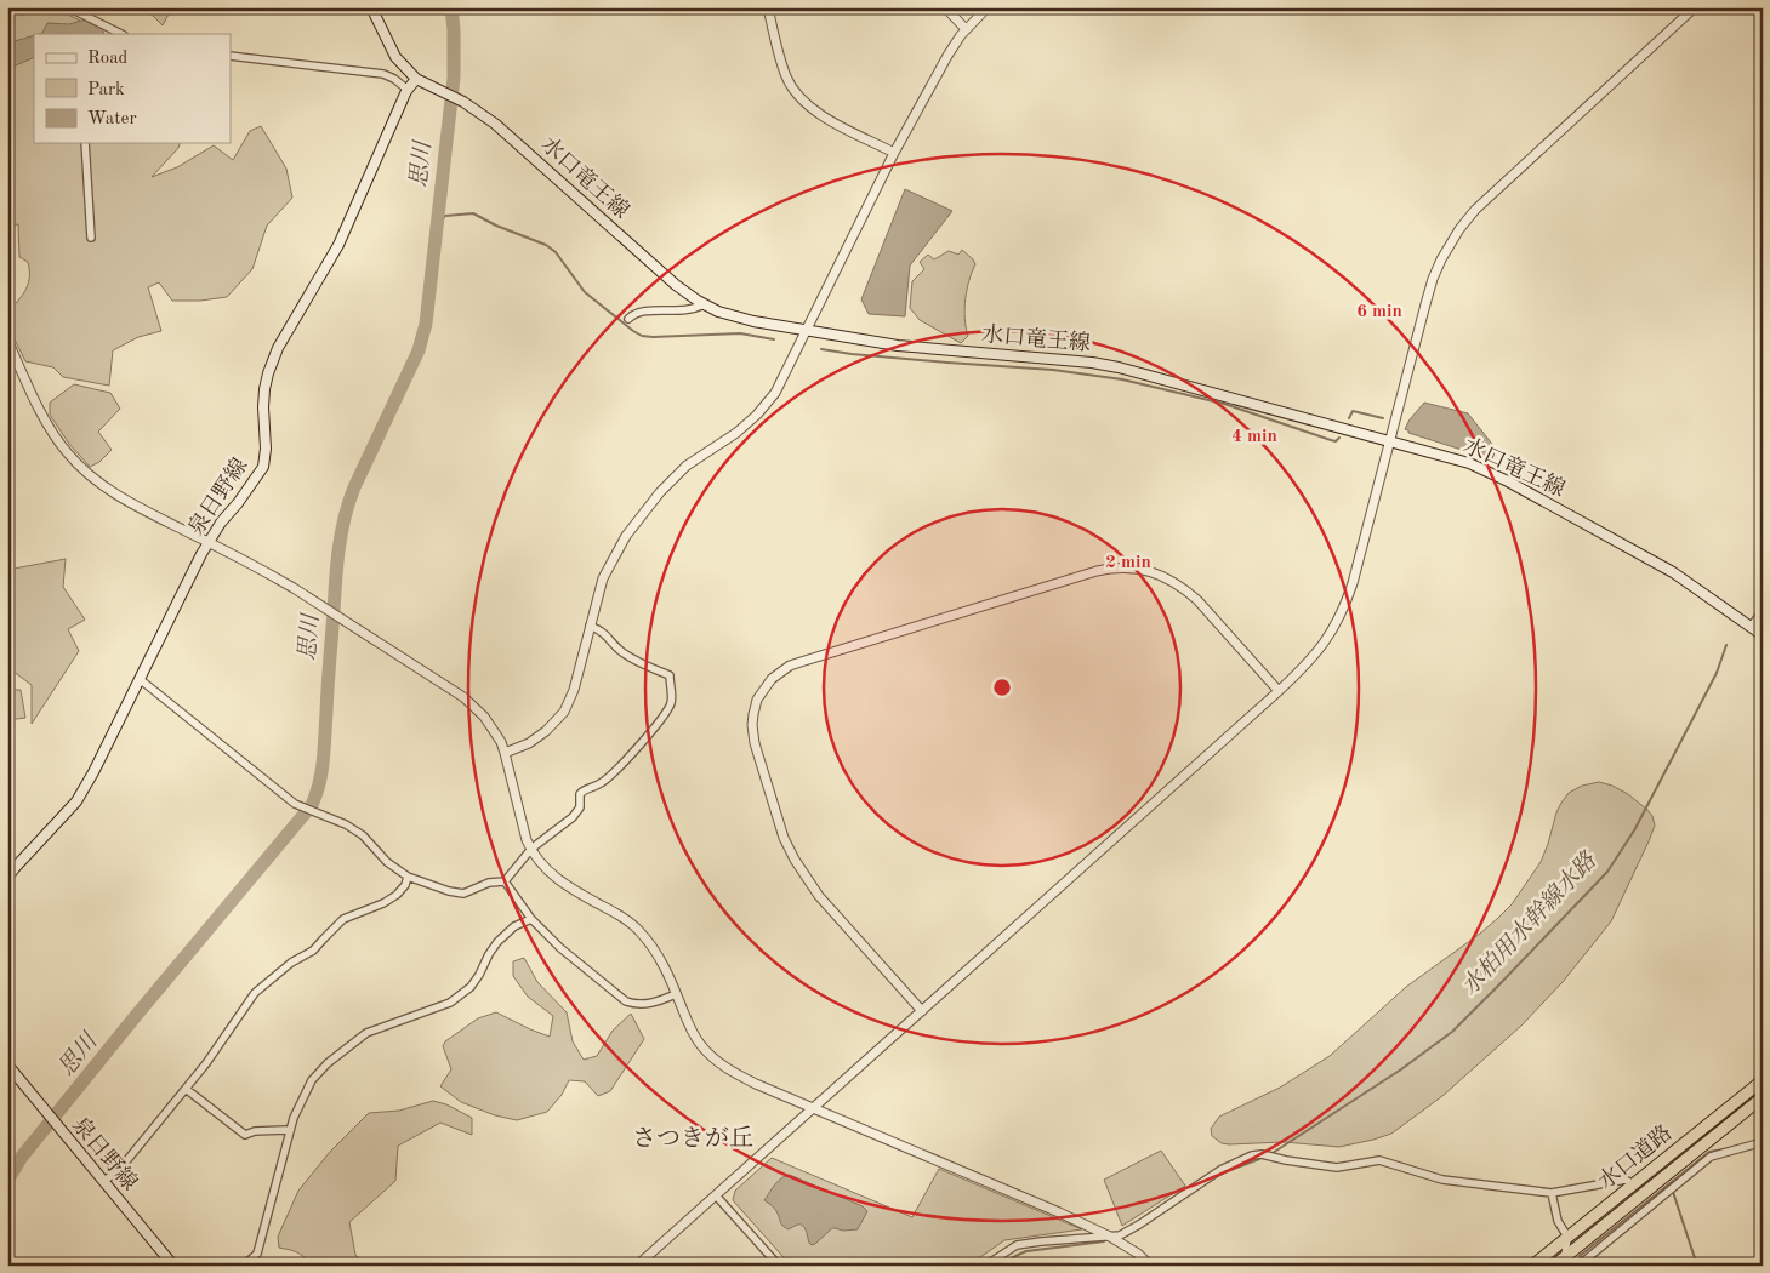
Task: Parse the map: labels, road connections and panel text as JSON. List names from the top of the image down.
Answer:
{
  "streets": {
    "highway": ["水口道路"],
    "main road": ["水口竜王線", "泉日野線"]
  },
  "crossings": [
    ["水口竜王線", "泉日野線"]
  ],
  "districts": ["さつきが丘"],
  "water": ["思川", "水柏用水幹線水路"],
  "legend": ["Road", "Park", "Water"],
  "rings": ["6 min", "4 min", "2 min"]
}
